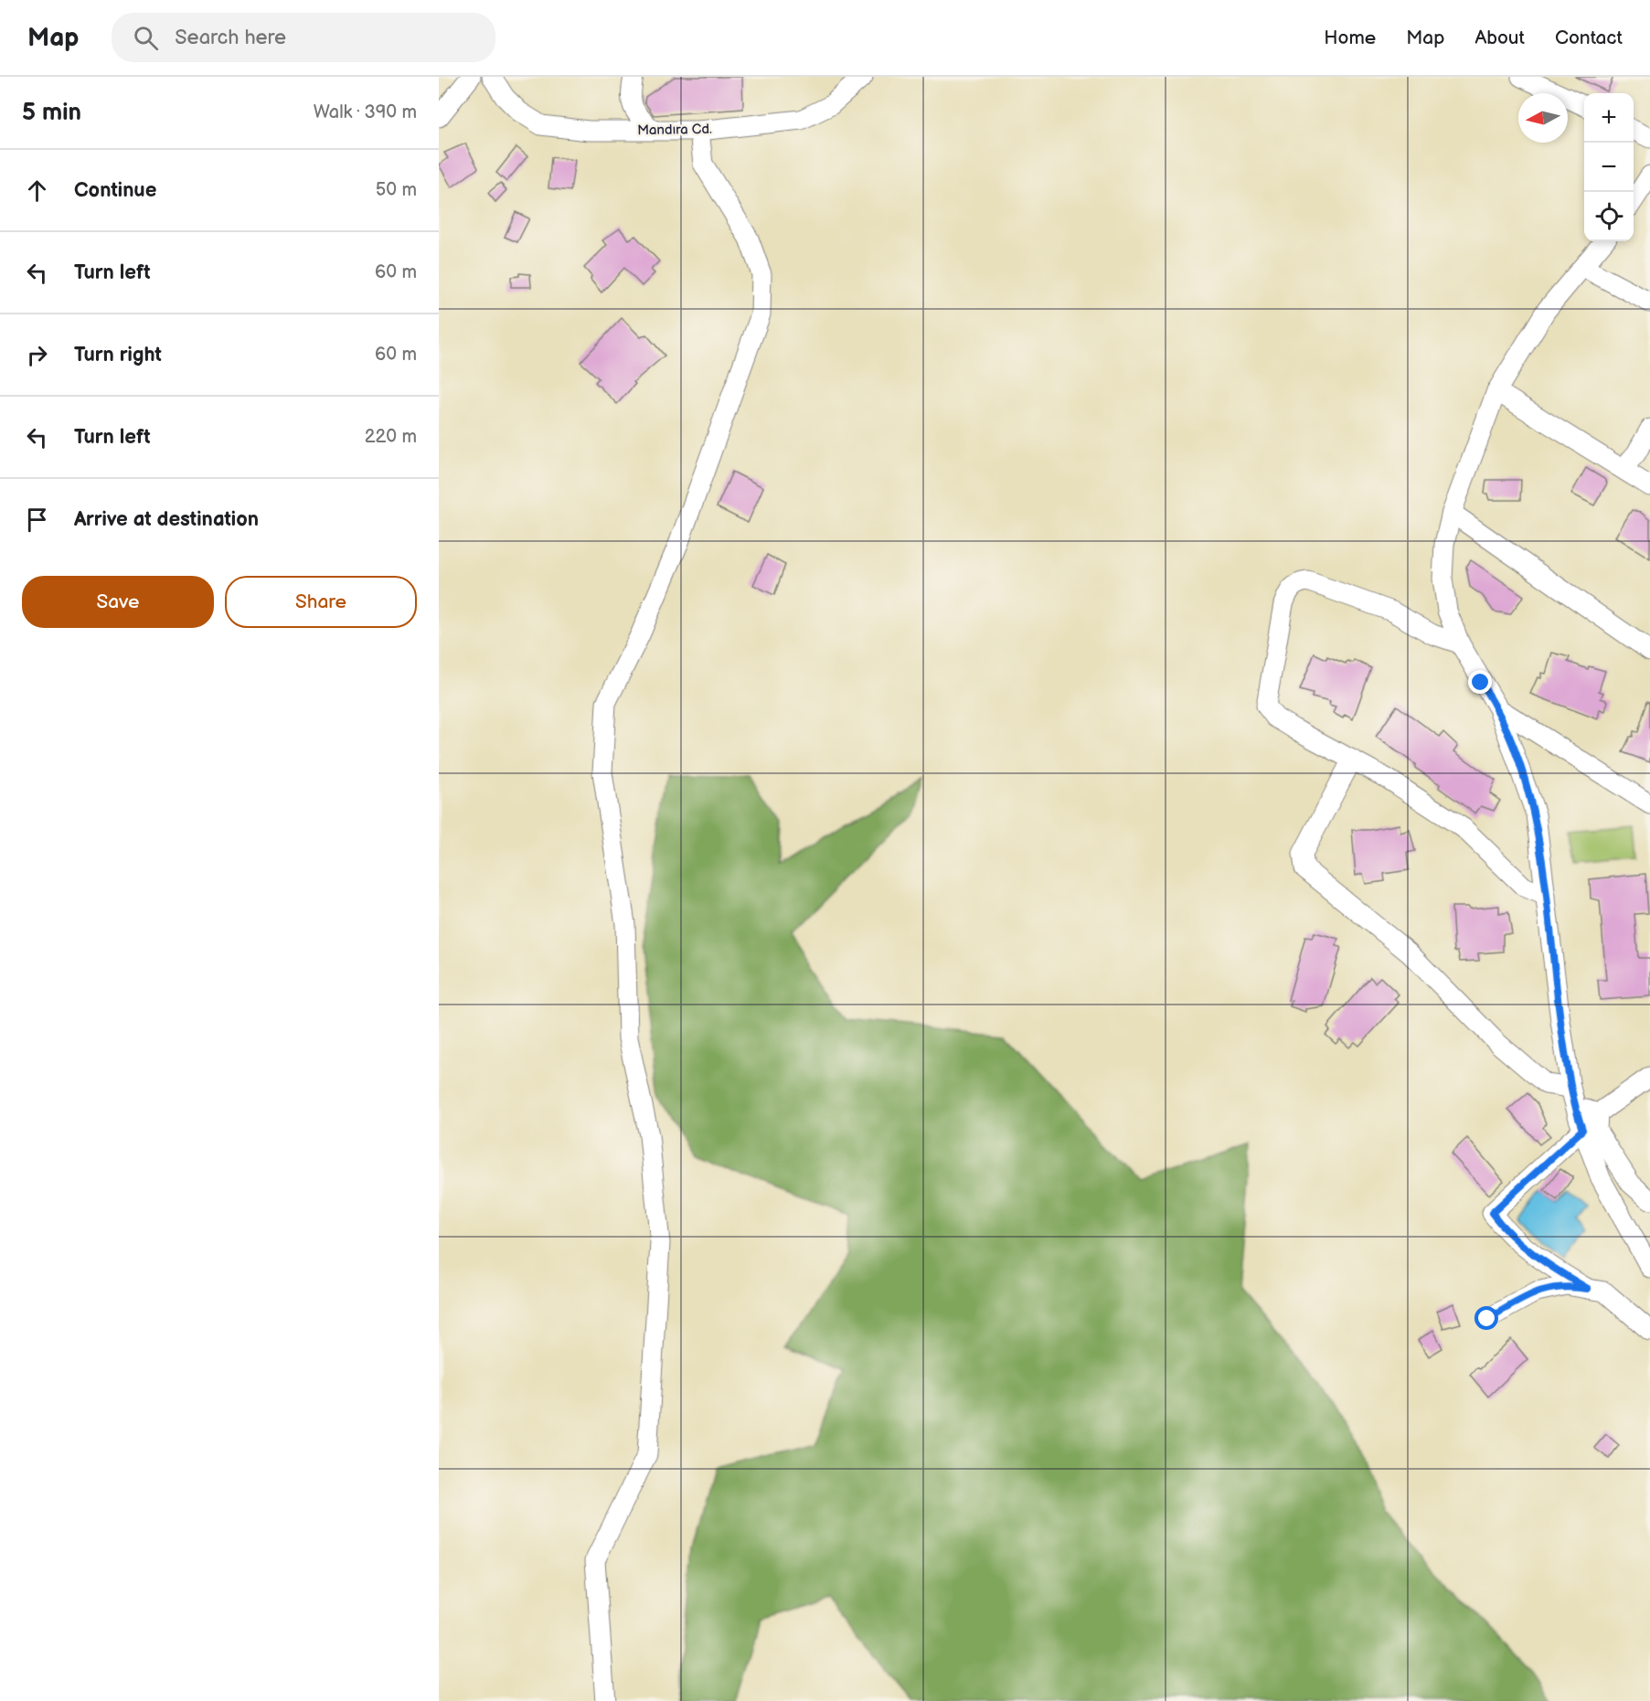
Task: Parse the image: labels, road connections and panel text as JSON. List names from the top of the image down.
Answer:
{
  "streets": {
    "street": ["Mandıra Cd."]
  },
  "north": "left",
  "page": {
    "header": "Map",
    "search": "Search here",
    "nav": [
      "Home",
      "Map",
      "About",
      "Contact"
    ],
    "heading": ["5 min", "Walk · 390 m"],
    "map_buttons": ["+", "−"],
    "list": [
      ["Continue", "50 m"],
      ["Turn left", "60 m"],
      ["Turn right", "60 m"],
      ["Turn left", "220 m"],
      "Arrive at destination"
    ],
    "buttons": ["Save", "Share"]
  }
}
